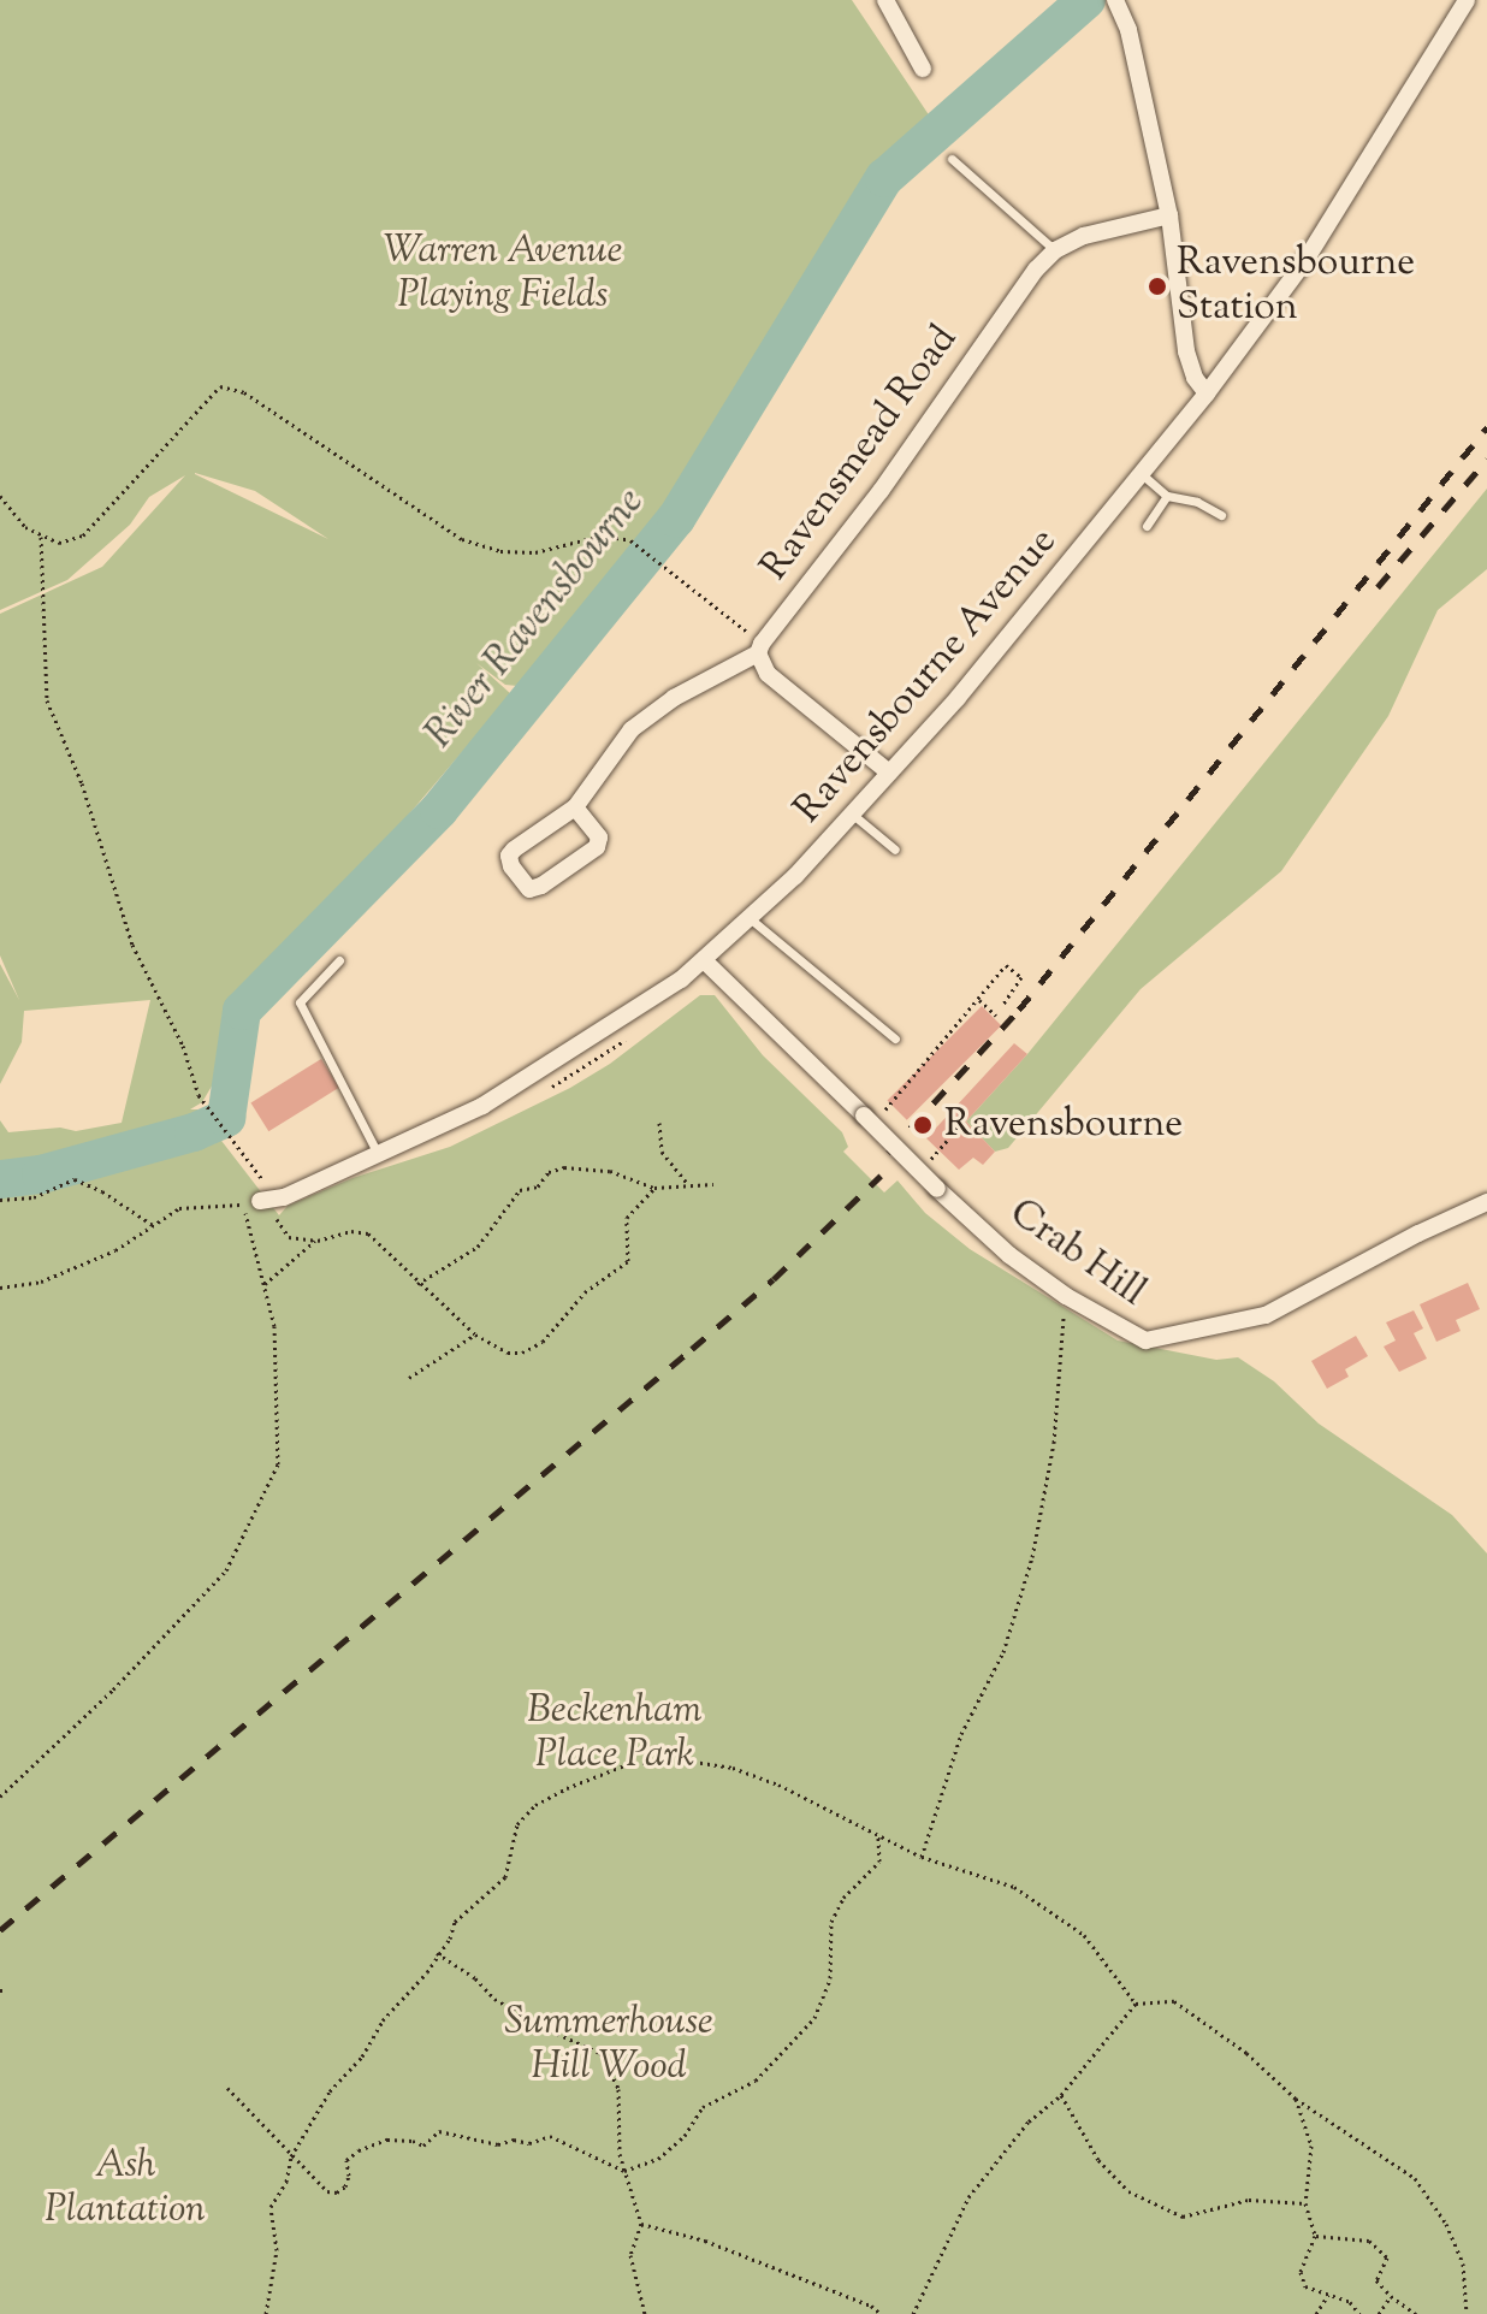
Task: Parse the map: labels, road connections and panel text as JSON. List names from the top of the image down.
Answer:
{
  "streets": {
    "street": ["Ravensmead Road", "Ravensbourne Avenue", "Crab Hill"]
  },
  "crossings": [
    ["Ravensbourne Avenue", "Crab Hill"]
  ],
  "water": ["River Ravensbourne"],
  "parks": [
    "Warren Avenue Playing Fields",
    "Beckenham Place Park",
    "Summerhouse Hill Wood",
    "Ash Plantation"
  ],
  "places": ["Ravensbourne Station", "Ravensbourne"]
}
